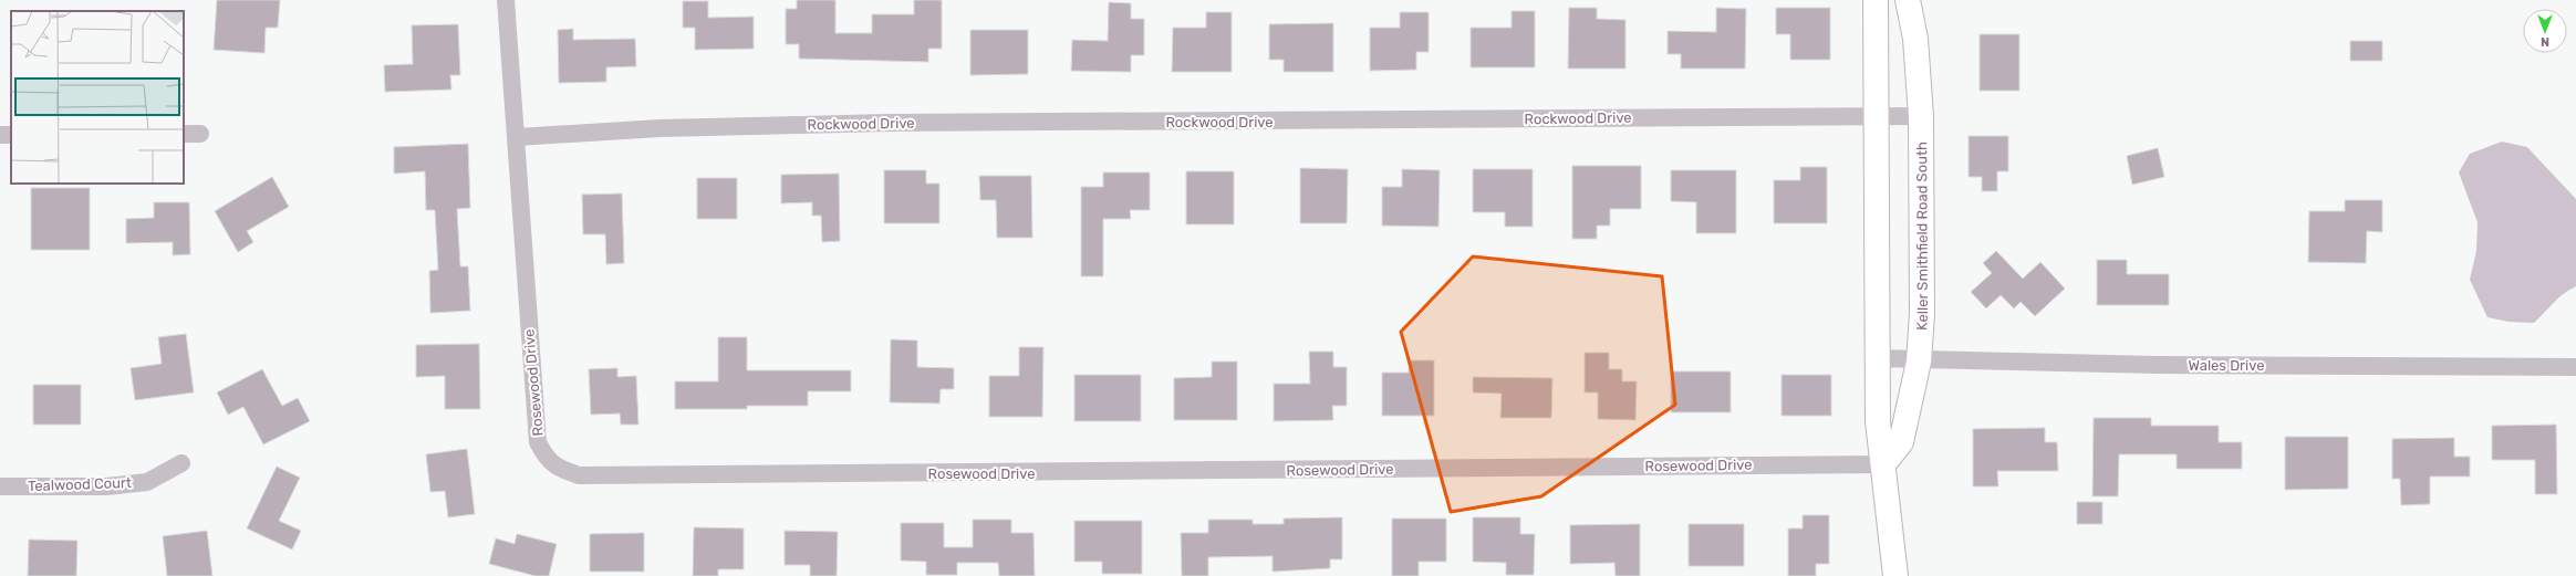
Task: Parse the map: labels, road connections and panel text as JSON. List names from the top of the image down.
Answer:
{
  "streets": {
    "main road": ["Keller Smithfield Road South"],
    "street": [
      "Rockwood Drive",
      "Wales Drive",
      "Rosewood Drive",
      "Tealwood Court"
    ]
  },
  "crossings": [
    ["Rockwood Drive", "Keller Smithfield Road South"],
    ["Rockwood Drive", "Rosewood Drive"],
    ["Keller Smithfield Road South", "Wales Drive"],
    ["Keller Smithfield Road South", "Rosewood Drive"]
  ],
  "north": "bottom"
}
